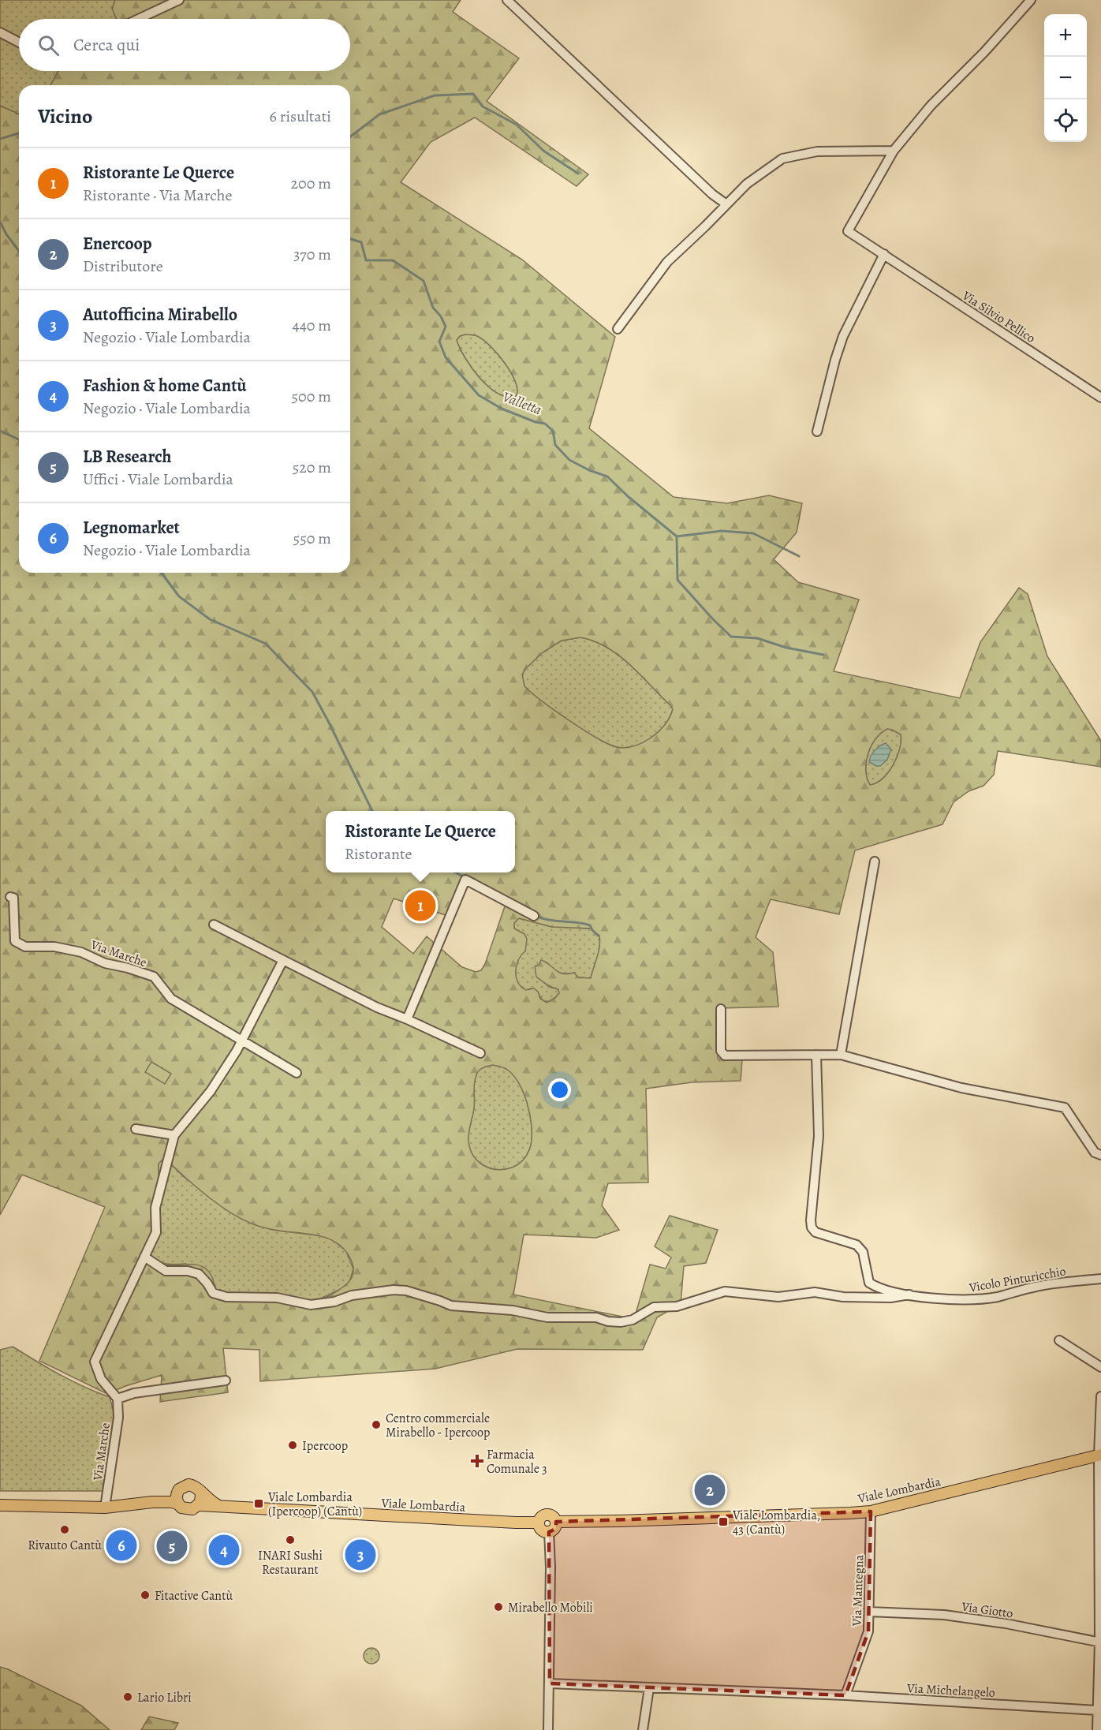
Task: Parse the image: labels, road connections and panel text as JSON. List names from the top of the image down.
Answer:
{
  "streets": {
    "main road": ["Viale Lombardia"],
    "street": [
      "Via Silvio Pellico",
      "Via Marche",
      "Vicolo Pinturicchio",
      "Via Mantegna",
      "Via Giotto",
      "Via Michelangelo"
    ]
  },
  "crossings": [
    ["Viale Lombardia", "Via Mantegna"],
    ["Via Mantegna", "Via Giotto"],
    ["Via Mantegna", "Via Michelangelo"]
  ],
  "water": ["Valletta"],
  "places": {
    "other": [
      "Centro commerciale Mirabello - Ipercoop",
      "Ipercoop",
      "Rivauto Cantù",
      "INARI Sushi Restaurant",
      "Fitactive Cantù",
      "Mirabello Mobili",
      "Lario Libri"
    ],
    "health": ["Farmacia Comunale 3"],
    "transit": ["Viale Lombardia (Ipercoop) (Cantù)", "Viale Lombardia, 43 (Cantù)"]
  },
  "page": {
    "map_buttons": ["+", "−"],
    "search": "Cerca qui",
    "heading": ["Vicino", "6 risultati"],
    "list": [
      {
        "mark": "1",
        "name": "Ristorante Le Querce",
        "note": "Ristorante · Via Marche",
        "value": "200 m"
      },
      {
        "mark": "2",
        "name": "Enercoop",
        "note": "Distributore",
        "value": "370 m"
      },
      {
        "mark": "3",
        "name": "Autofficina Mirabello",
        "note": "Negozio · Viale Lombardia",
        "value": "440 m"
      },
      {
        "mark": "4",
        "name": "Fashion & home Cantù",
        "note": "Negozio · Viale Lombardia",
        "value": "500 m"
      },
      {
        "mark": "5",
        "name": "LB Research",
        "note": "Uffici · Viale Lombardia",
        "value": "520 m"
      },
      {
        "mark": "6",
        "name": "Legnomarket",
        "note": "Negozio · Viale Lombardia",
        "value": "550 m"
      }
    ],
    "popup": ["Ristorante Le Querce", "Ristorante"],
    "pins": [
      "1",
      "2",
      "6",
      "5",
      "4",
      "3"
    ]
  }
}
